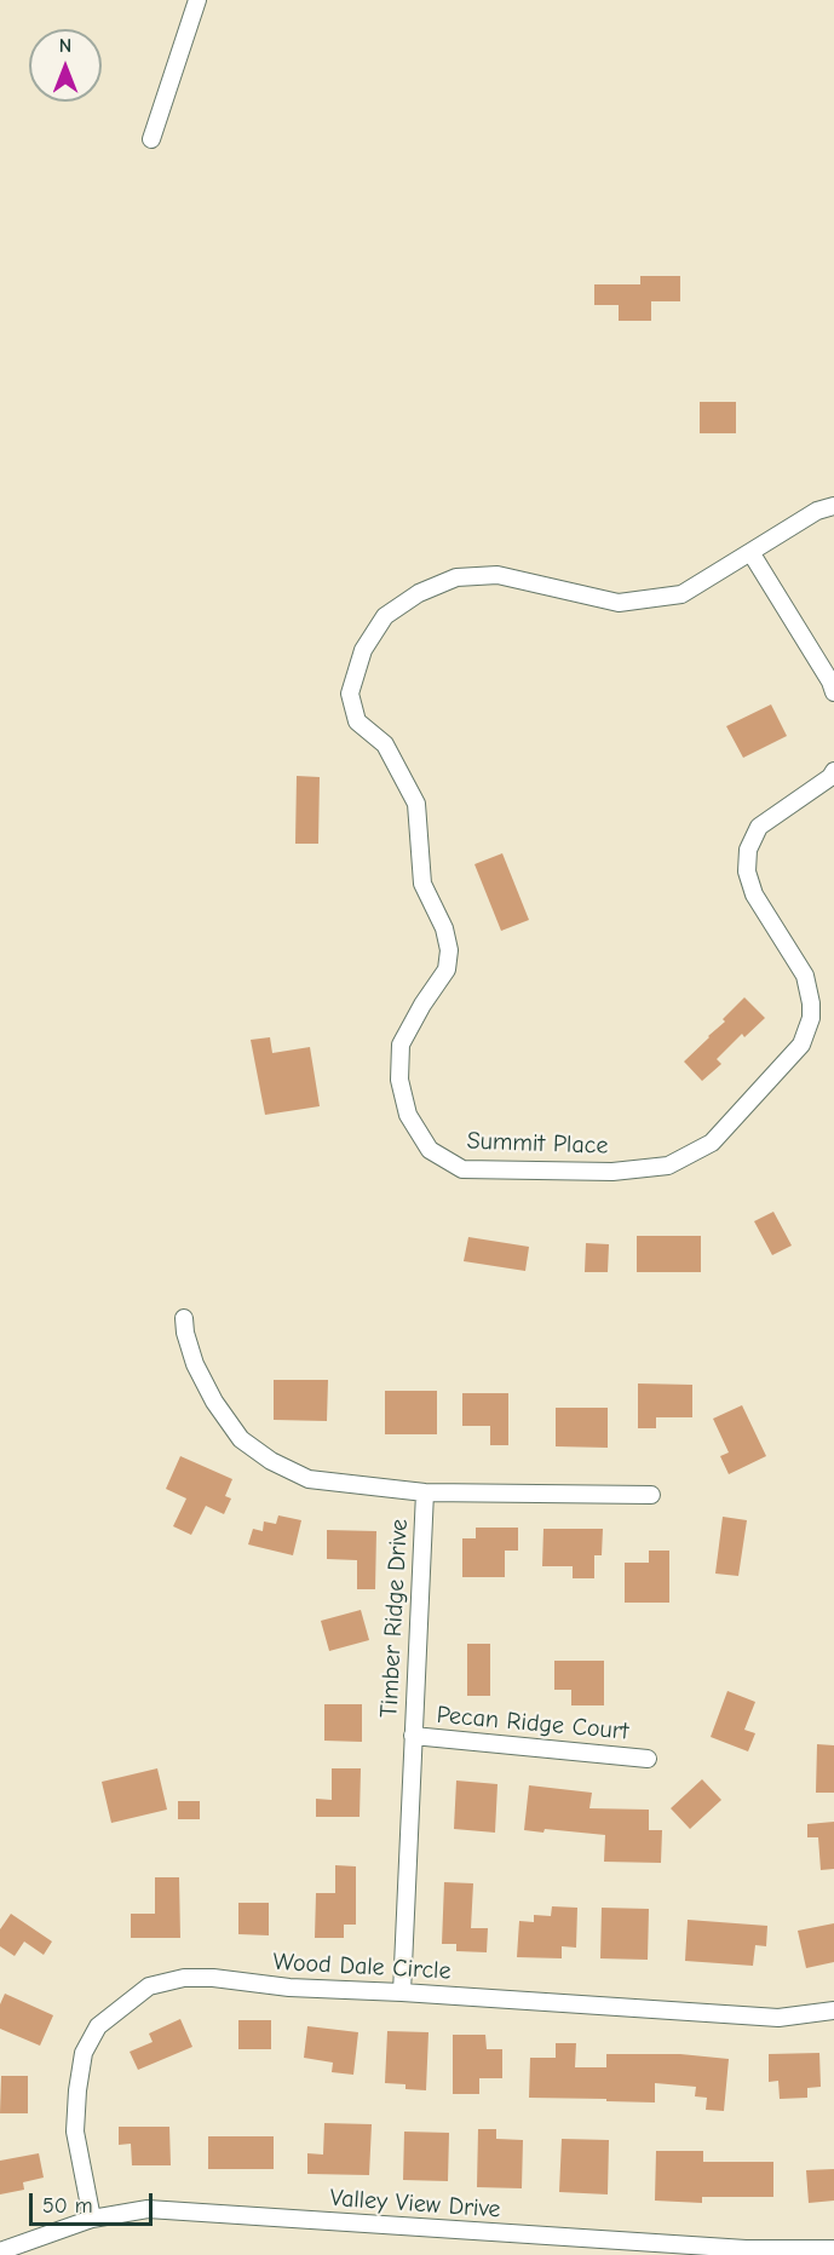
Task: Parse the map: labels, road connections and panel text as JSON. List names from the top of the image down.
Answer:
{
  "streets": {
    "street": [
      "Summit Place",
      "Timber Ridge Drive",
      "Pecan Ridge Court",
      "Wood Dale Circle",
      "Valley View Drive"
    ]
  },
  "crossings": [
    ["Timber Ridge Drive", "Pecan Ridge Court"],
    ["Timber Ridge Drive", "Wood Dale Circle"],
    ["Wood Dale Circle", "Valley View Drive"]
  ],
  "scale_bar": "50 m",
  "north": "top"
}
